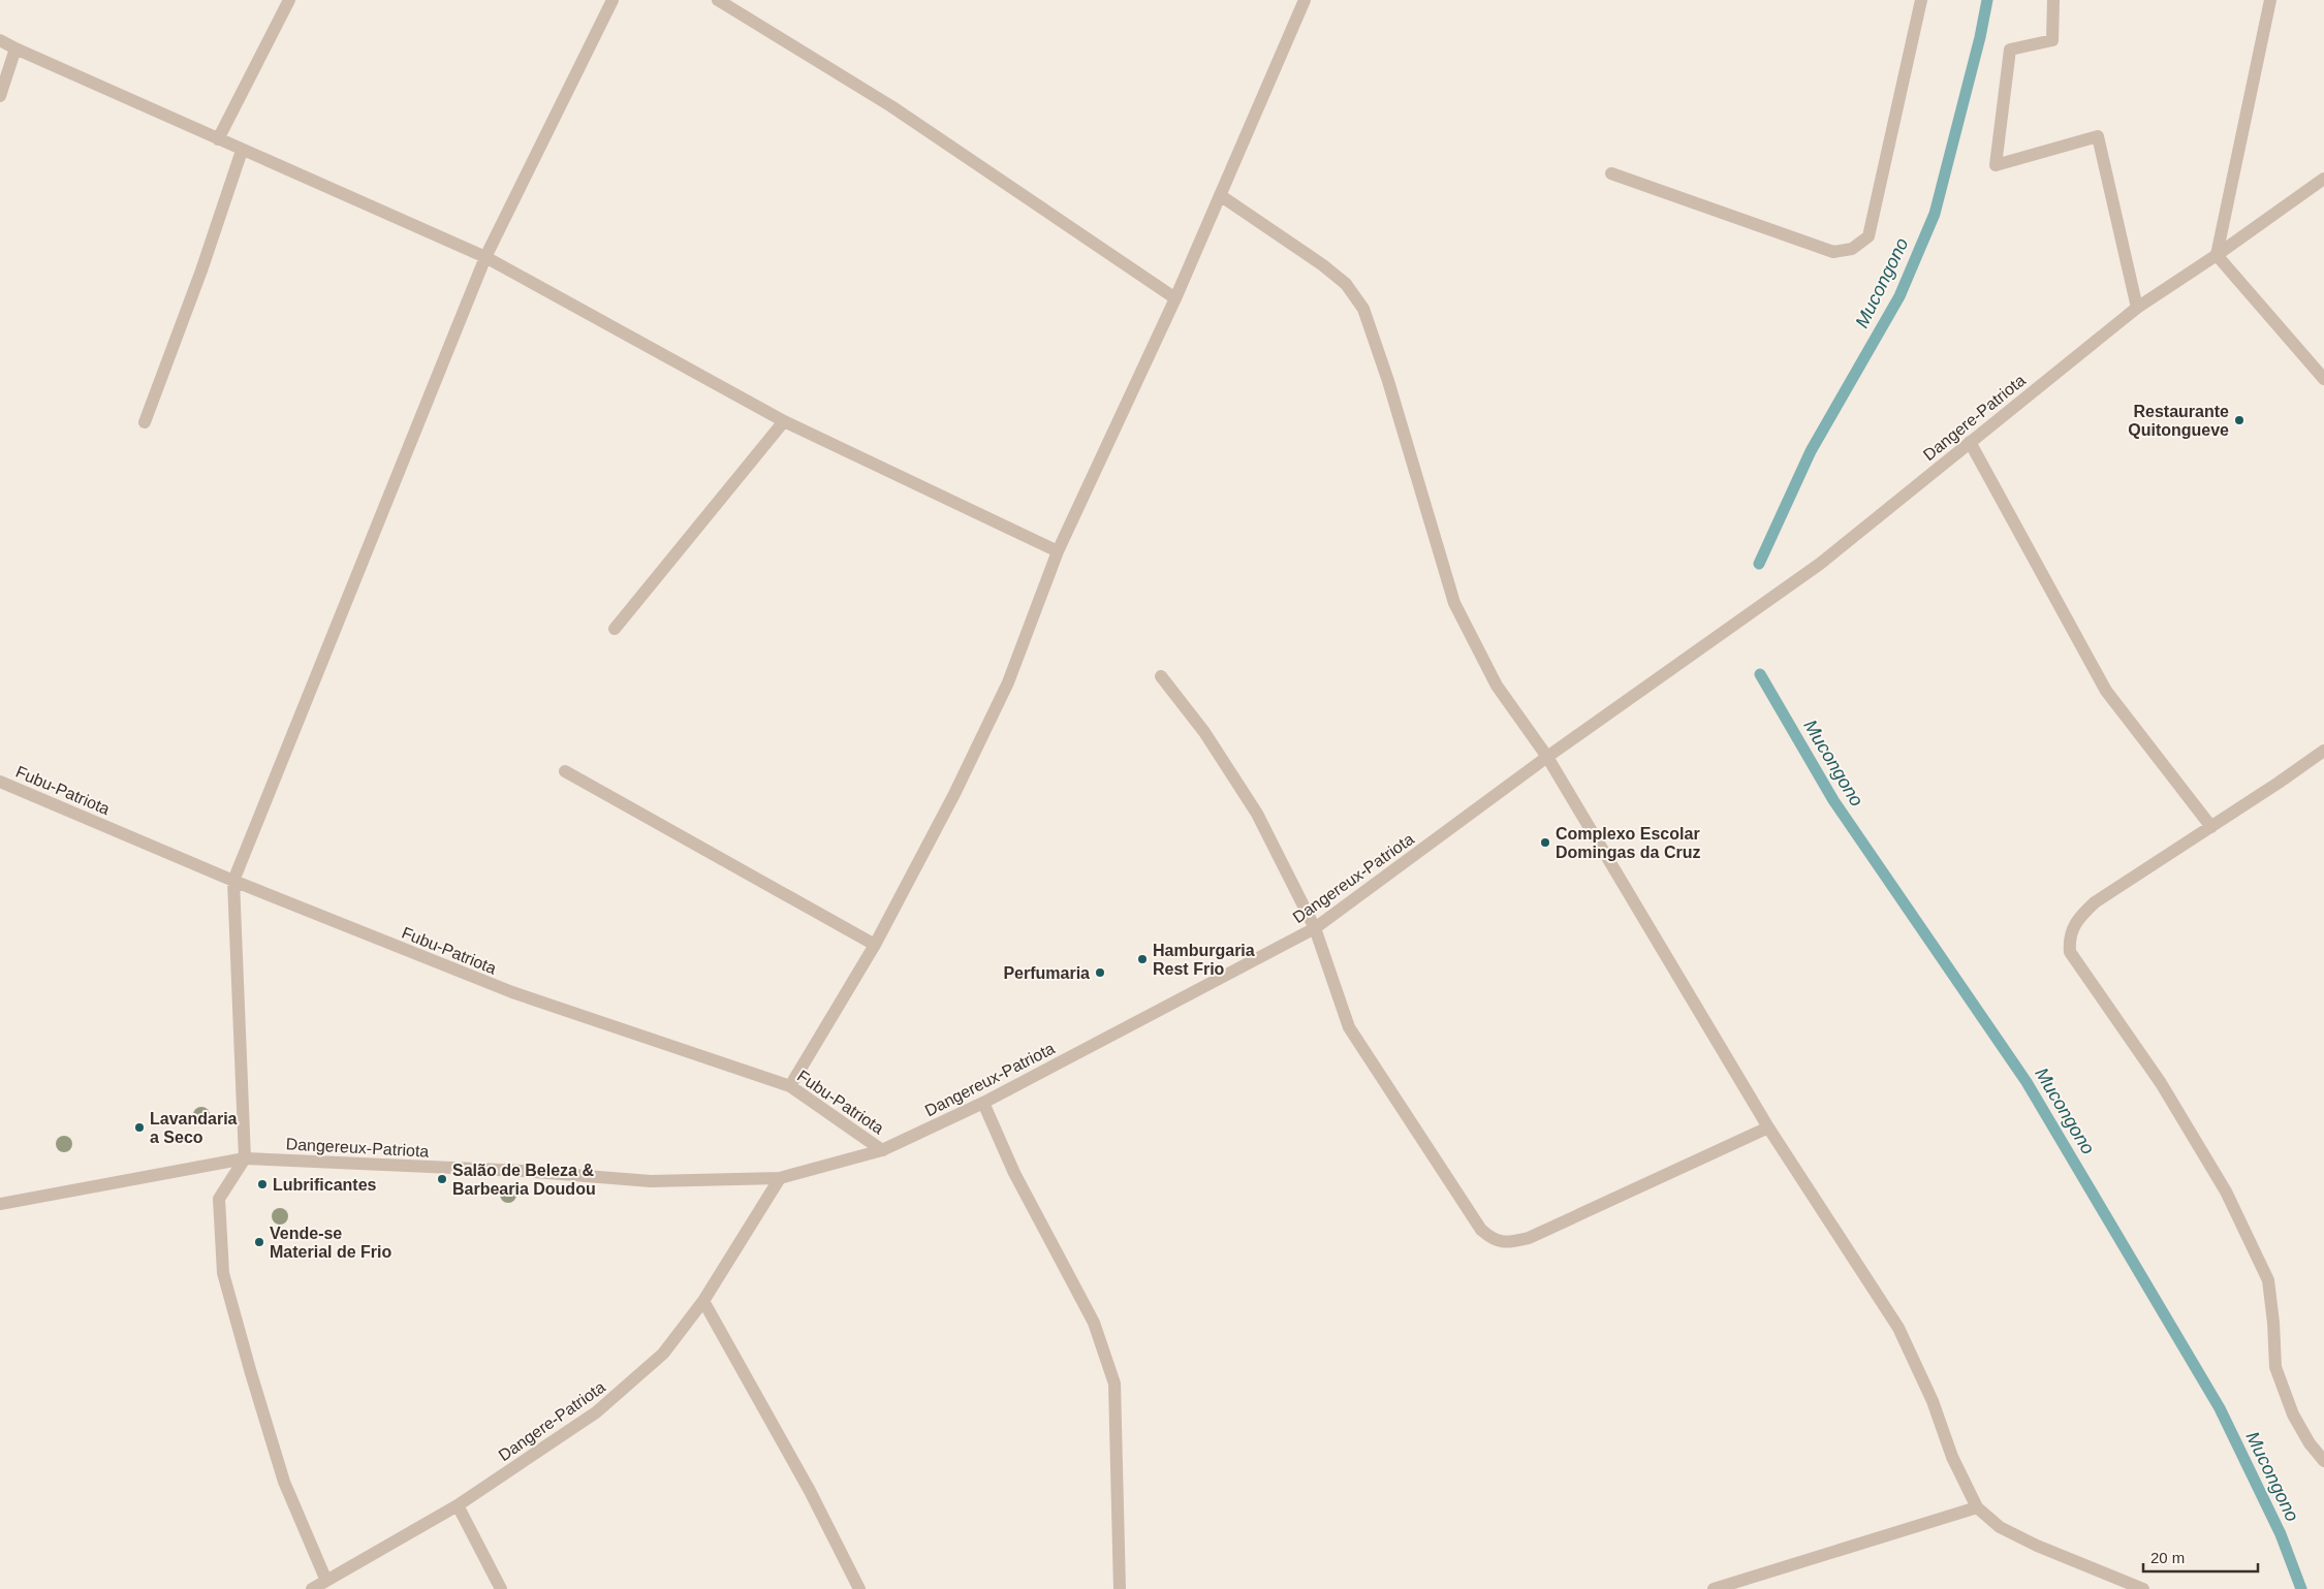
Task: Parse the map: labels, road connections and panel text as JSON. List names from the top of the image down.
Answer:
{
  "streets": {
    "street": ["Dangere-Patriota", "Fubu-Patriota", "Dangereux-Patriota"]
  },
  "crossings": [
    ["Dangere-Patriota", "Dangereux-Patriota"],
    ["Fubu-Patriota", "Dangereux-Patriota"]
  ],
  "water": ["Mucongono"],
  "places": [
    "Restaurante Quitongueve",
    "Complexo Escolar Domingas da Cruz",
    "Hamburgaria Rest Frio",
    "Perfumaria",
    "Lavandaria a Seco",
    "Salão de Beleza & Barbearia Doudou",
    "Lubrificantes",
    "Vende-se Material de Frio"
  ],
  "scale_bar": "20 m"
}
